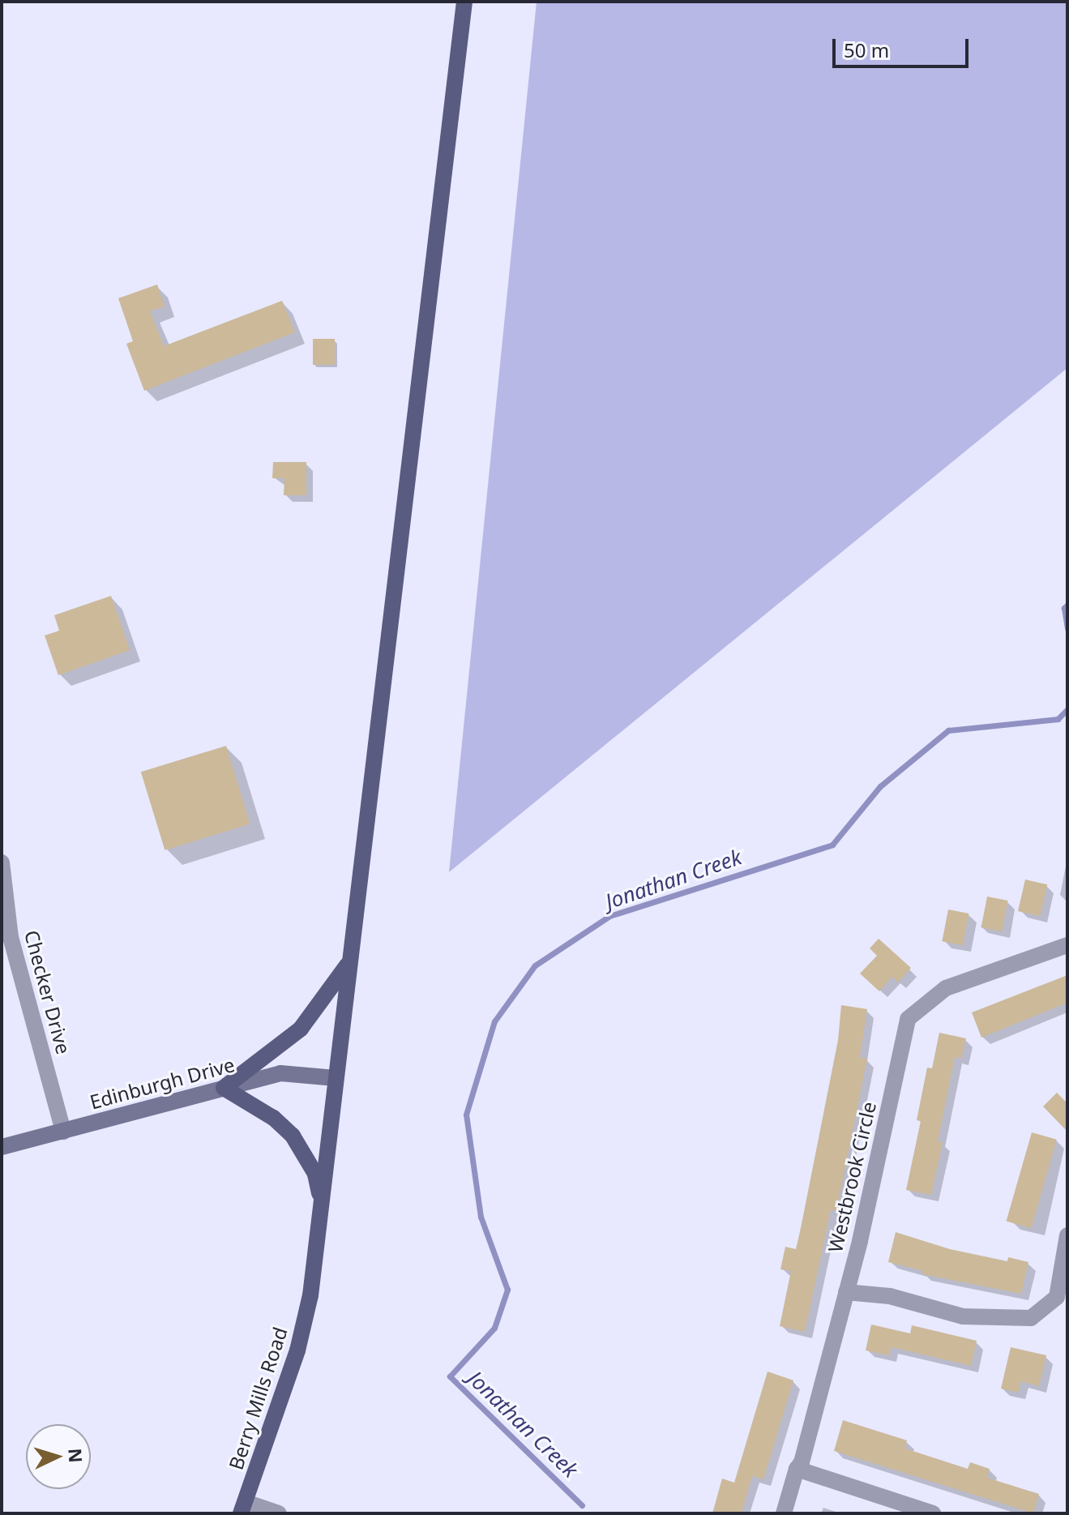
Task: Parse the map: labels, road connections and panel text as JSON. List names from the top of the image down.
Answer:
{
  "streets": {
    "main road": ["Berry Mills Road"],
    "street": ["Checker Drive", "Edinburgh Drive", "Westbrook Circle"]
  },
  "crossings": [
    ["Checker Drive", "Edinburgh Drive"],
    ["Edinburgh Drive", "Berry Mills Road"]
  ],
  "water": ["Jonathan Creek"],
  "scale_bar": "50 m",
  "north": "right"
}
